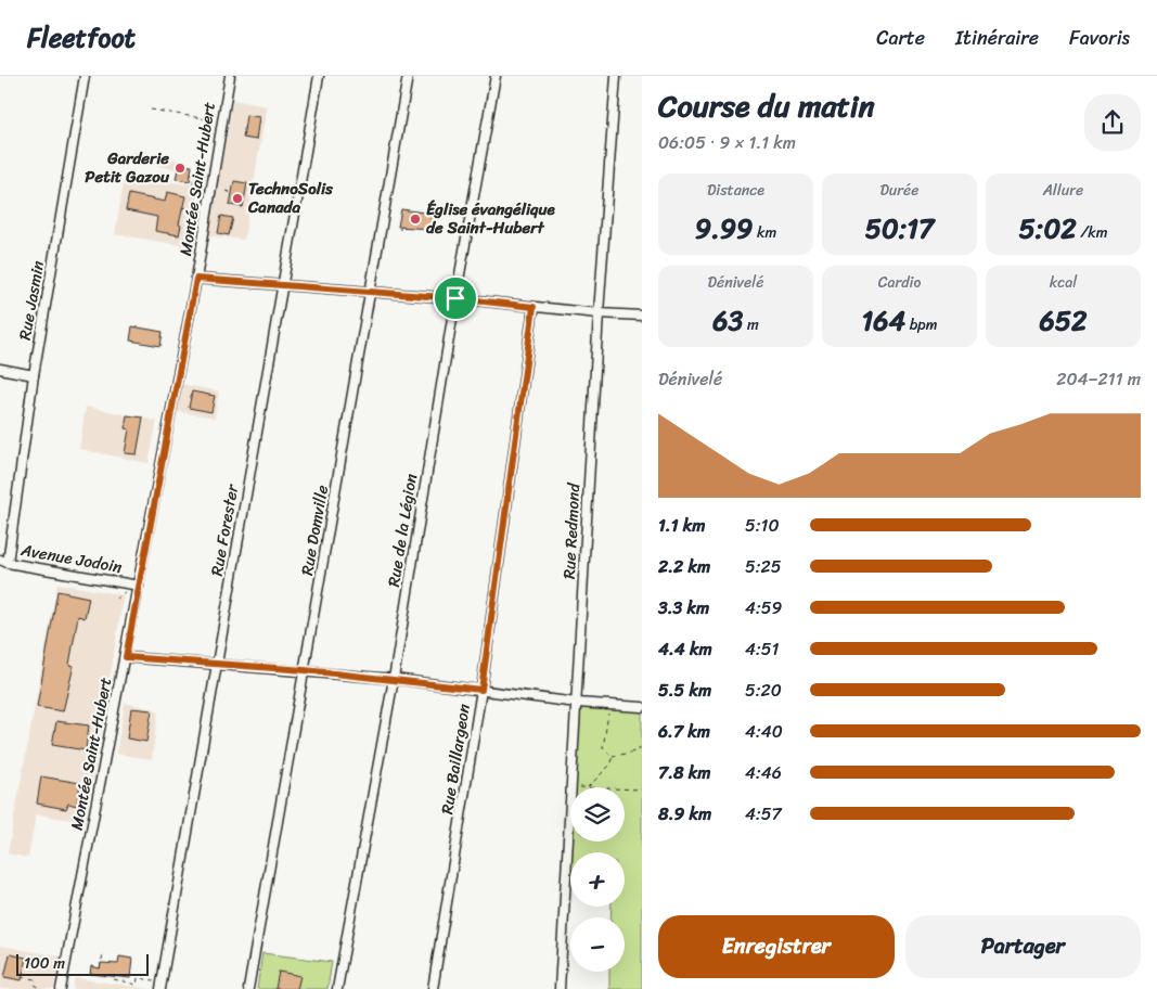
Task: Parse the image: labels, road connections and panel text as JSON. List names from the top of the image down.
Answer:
{
  "streets": {
    "street": [
      "Montée Saint-Hubert",
      "Rue Jasmin",
      "Rue Forester",
      "Rue Domville",
      "Rue de la Légion",
      "Rue Redmond",
      "Avenue Jodoin",
      "Rue Baillargeon"
    ]
  },
  "crossings": [
    ["Montée Saint-Hubert", "Avenue Jodoin"],
    ["Rue Jasmin", "Avenue Jodoin"]
  ],
  "places": ["Garderie Petit Gazou", "TechnoSolis Canada", "Église évangélique de Saint-Hubert"],
  "scale_bar": "100 m",
  "page": {
    "header": "Fleetfoot",
    "nav": ["Carte", "Itinéraire", "Favoris"],
    "heading": ["Course du matin", "06:05 · 9 × 1.1 km"],
    "stats": [
      ["Distance", "9.99 km"],
      ["Durée", "50:17"],
      ["Allure", "5:02 /km"],
      ["Dénivelé", "63 m"],
      ["Cardio", "164 bpm"],
      ["kcal", "652"]
    ],
    "chart": ["Dénivelé", "204–211 m"],
    "list": [
      {
        "name": "1.1 km",
        "note": "5:10"
      },
      {
        "name": "2.2 km",
        "note": "5:25"
      },
      {
        "name": "3.3 km",
        "note": "4:59"
      },
      {
        "name": "4.4 km",
        "note": "4:51"
      },
      {
        "name": "5.5 km",
        "note": "5:20"
      },
      {
        "name": "6.7 km",
        "note": "4:40"
      },
      {
        "name": "7.8 km",
        "note": "4:46"
      },
      {
        "name": "8.9 km",
        "note": "4:57"
      }
    ],
    "map_buttons": ["+", "−"],
    "buttons": ["Enregistrer", "Partager"],
    "scale": "100 m"
  }
}
